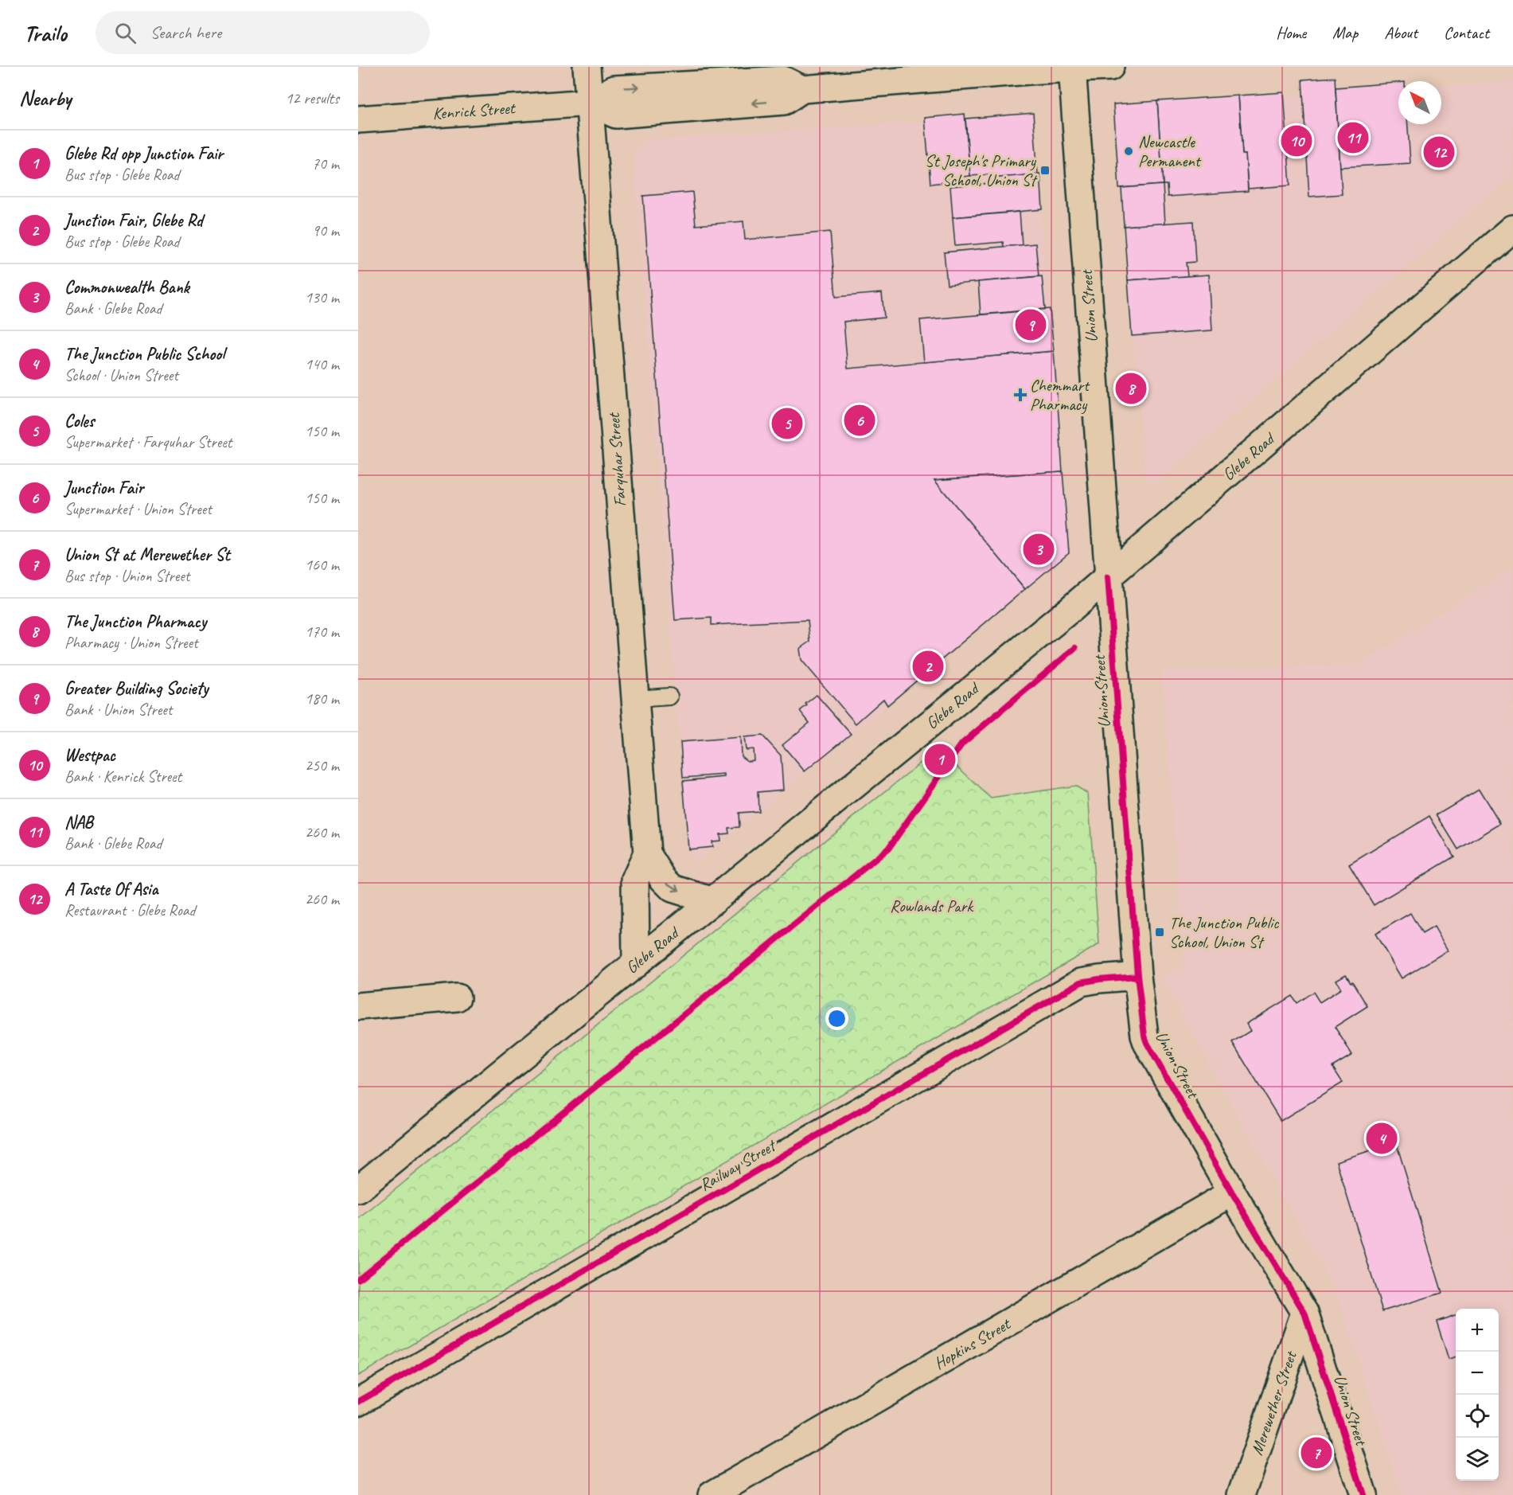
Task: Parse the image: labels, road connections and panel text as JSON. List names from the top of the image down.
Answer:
{
  "streets": {
    "street": [
      "Kenrick Street",
      "Union Street",
      "Glebe Road",
      "Farquhar Street",
      "Railway Street",
      "Hopkins Street",
      "Merewether Street"
    ]
  },
  "crossings": [
    ["Kenrick Street", "Union Street"],
    ["Kenrick Street", "Farquhar Street"],
    ["Union Street", "Glebe Road"],
    ["Union Street", "Railway Street"],
    ["Union Street", "Hopkins Street"],
    ["Union Street", "Merewether Street"],
    ["Glebe Road", "Farquhar Street"]
  ],
  "parks": ["Rowlands Park"],
  "places": {
    "other": ["Newcastle Permanent"],
    "transit": ["St Joseph's Primary School, Union St", "The Junction Public School, Union St"],
    "health": ["Chemmart Pharmacy"]
  },
  "north": "top left",
  "page": {
    "header": "Trailo",
    "search": "Search here",
    "nav": [
      "Home",
      "Map",
      "About",
      "Contact"
    ],
    "heading": ["Nearby", "12 results"],
    "pins": [
      "11",
      "10",
      "12",
      "9",
      "8",
      "6",
      "5",
      "3",
      "2",
      "1",
      "4",
      "7"
    ],
    "list": [
      {
        "mark": "1",
        "name": "Glebe Rd opp Junction Fair",
        "note": "Bus stop · Glebe Road",
        "value": "70 m"
      },
      {
        "mark": "2",
        "name": "Junction Fair, Glebe Rd",
        "note": "Bus stop · Glebe Road",
        "value": "90 m"
      },
      {
        "mark": "3",
        "name": "Commonwealth Bank",
        "note": "Bank · Glebe Road",
        "value": "130 m"
      },
      {
        "mark": "4",
        "name": "The Junction Public School",
        "note": "School · Union Street",
        "value": "140 m"
      },
      {
        "mark": "5",
        "name": "Coles",
        "note": "Supermarket · Farquhar Street",
        "value": "150 m"
      },
      {
        "mark": "6",
        "name": "Junction Fair",
        "note": "Supermarket · Union Street",
        "value": "150 m"
      },
      {
        "mark": "7",
        "name": "Union St at Merewether St",
        "note": "Bus stop · Union Street",
        "value": "160 m"
      },
      {
        "mark": "8",
        "name": "The Junction Pharmacy",
        "note": "Pharmacy · Union Street",
        "value": "170 m"
      },
      {
        "mark": "9",
        "name": "Greater Building Society",
        "note": "Bank · Union Street",
        "value": "180 m"
      },
      {
        "mark": "10",
        "name": "Westpac",
        "note": "Bank · Kenrick Street",
        "value": "250 m"
      },
      {
        "mark": "11",
        "name": "NAB",
        "note": "Bank · Glebe Road",
        "value": "260 m"
      },
      {
        "mark": "12",
        "name": "A Taste Of Asia",
        "note": "Restaurant · Glebe Road",
        "value": "260 m"
      }
    ],
    "map_buttons": ["+", "−"]
  }
}
